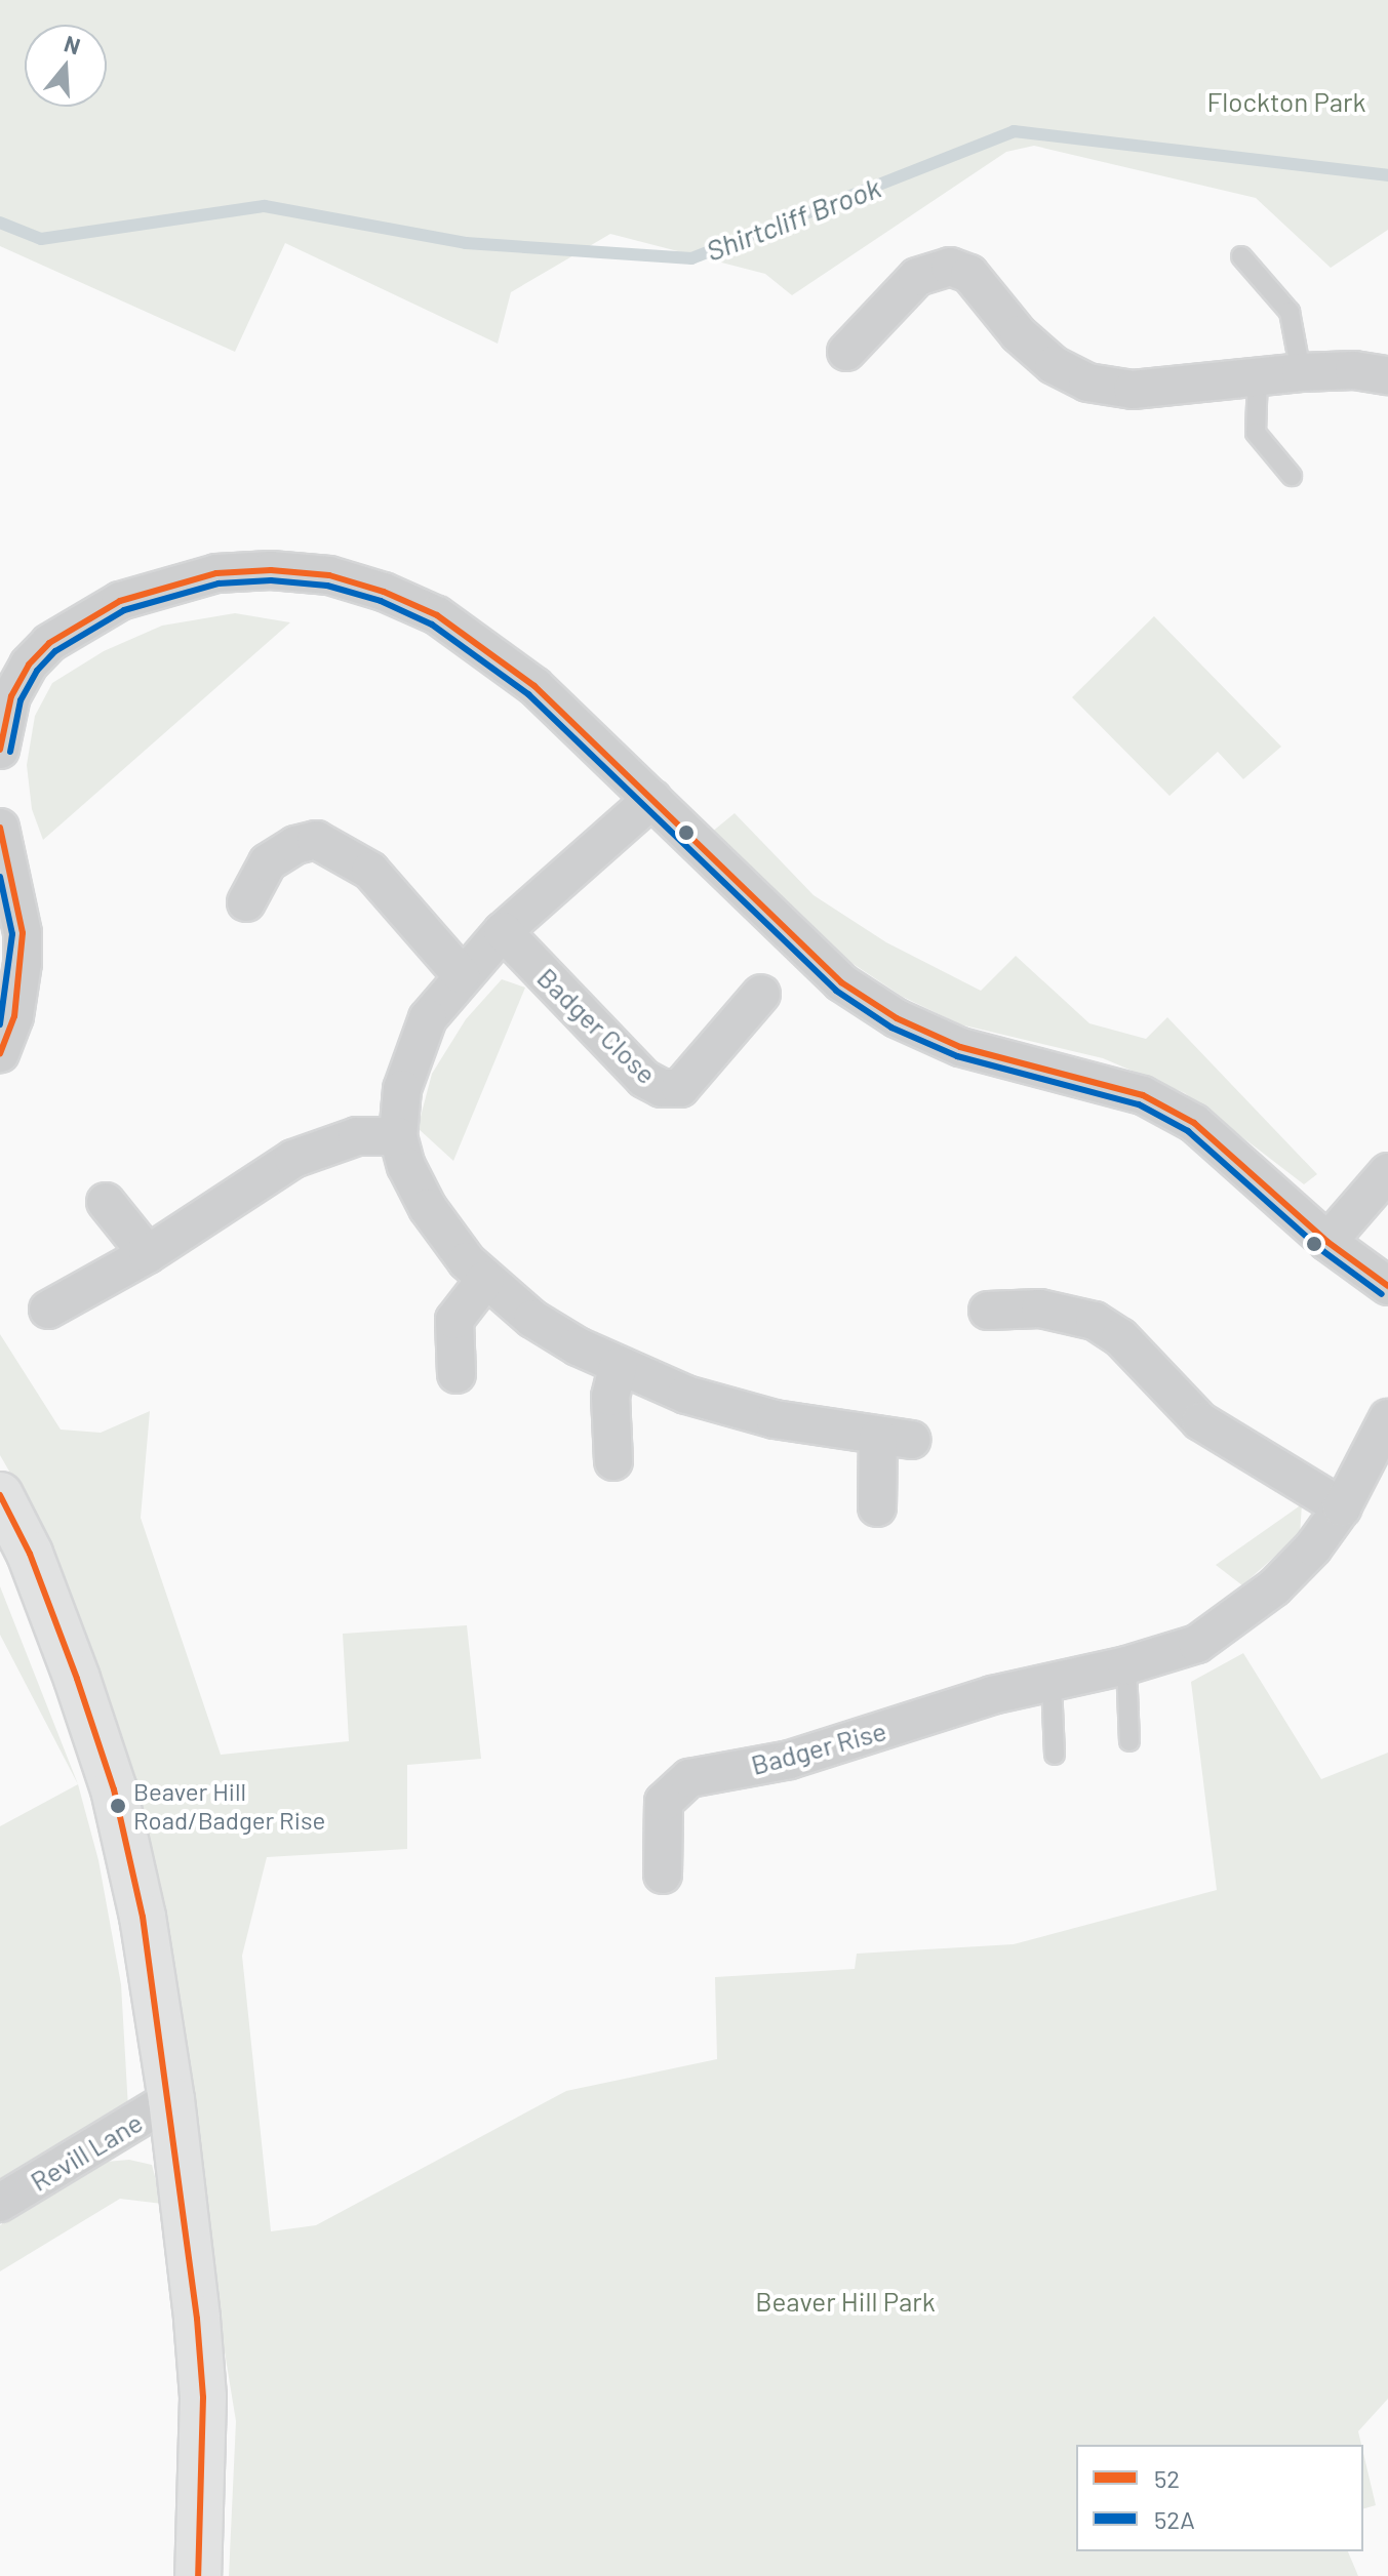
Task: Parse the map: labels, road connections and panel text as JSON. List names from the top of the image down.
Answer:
{
  "streets": {
    "street": ["Badger Close", "Badger Rise", "Revill Lane"]
  },
  "water": ["Shirtcliff Brook"],
  "parks": ["Flockton Park", "Beaver Hill Park"],
  "places": ["Beaver Hill Road/Badger Rise"],
  "lines": ["transit line 52", "transit line 52A"],
  "legend": ["52", "52A"],
  "north": "top"
}
